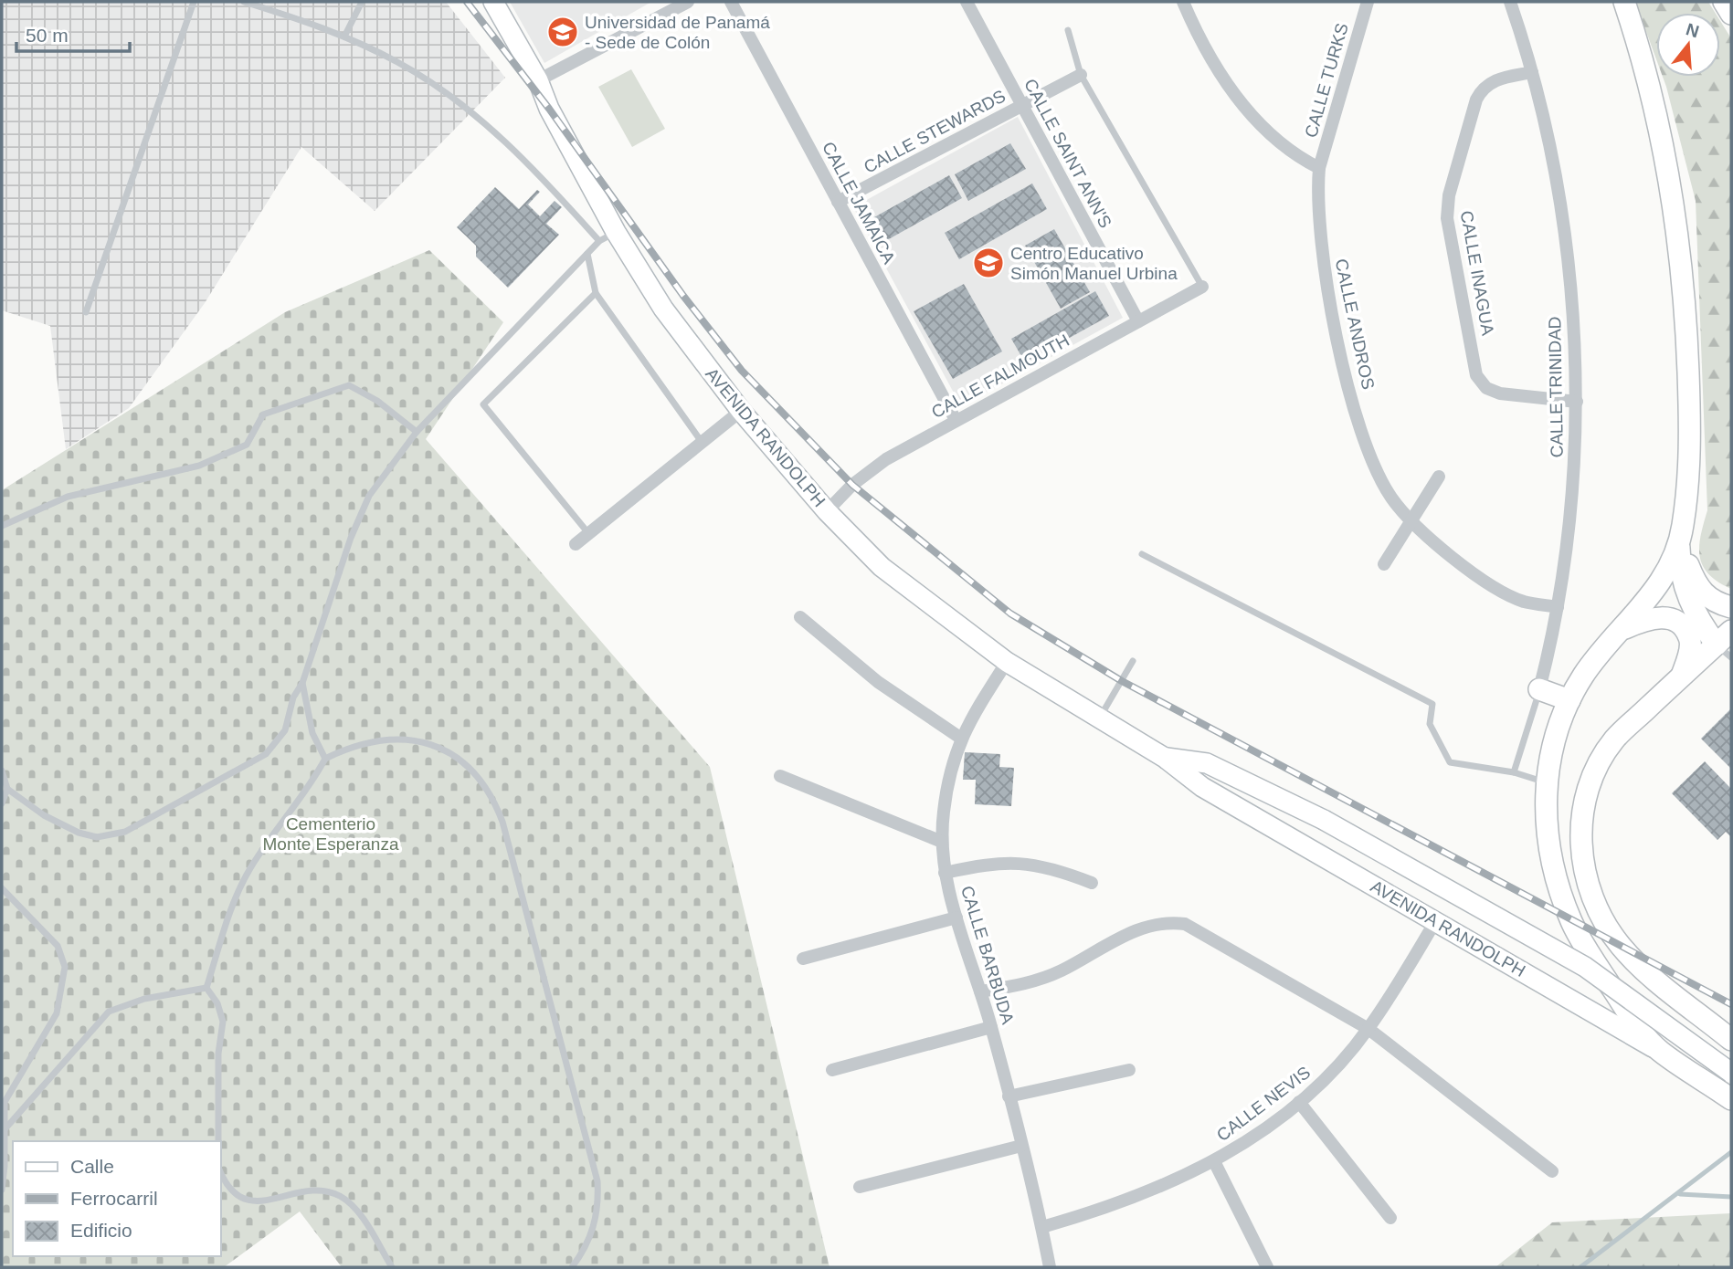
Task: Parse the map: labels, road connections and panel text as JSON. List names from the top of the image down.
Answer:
{
  "streets": {
    "main road": ["AVENIDA RANDOLPH"],
    "street": [
      "CALLE TURKS",
      "CALLE STEWARDS",
      "CALLE SAINT ANN'S",
      "CALLE JAMAICA",
      "CALLE INAGUA",
      "CALLE ANDROS",
      "CALLE FALMOUTH",
      "CALLE TRINIDAD",
      "CALLE BARBUDA",
      "CALLE NEVIS"
    ]
  },
  "crossings": [
    ["CALLE TURKS", "CALLE ANDROS"],
    ["CALLE STEWARDS", "CALLE SAINT ANN'S"],
    ["CALLE STEWARDS", "CALLE JAMAICA"],
    ["CALLE SAINT ANN'S", "CALLE FALMOUTH"],
    ["CALLE JAMAICA", "CALLE FALMOUTH"],
    ["CALLE INAGUA", "CALLE TRINIDAD"],
    ["CALLE ANDROS", "CALLE TRINIDAD"],
    ["CALLE FALMOUTH", "AVENIDA RANDOLPH"],
    ["AVENIDA RANDOLPH", "CALLE BARBUDA"],
    ["AVENIDA RANDOLPH", "CALLE NEVIS"],
    ["CALLE BARBUDA", "CALLE NEVIS"]
  ],
  "parks": ["Cementerio Monte Esperanza"],
  "places": {
    "school or university": ["Universidad de Panamá - Sede de Colón", "Centro Educativo Simón Manuel Urbina"]
  },
  "legend": ["Calle", "Ferrocarril", "Edificio"],
  "scale_bar": "50 m",
  "north": "top"
}
